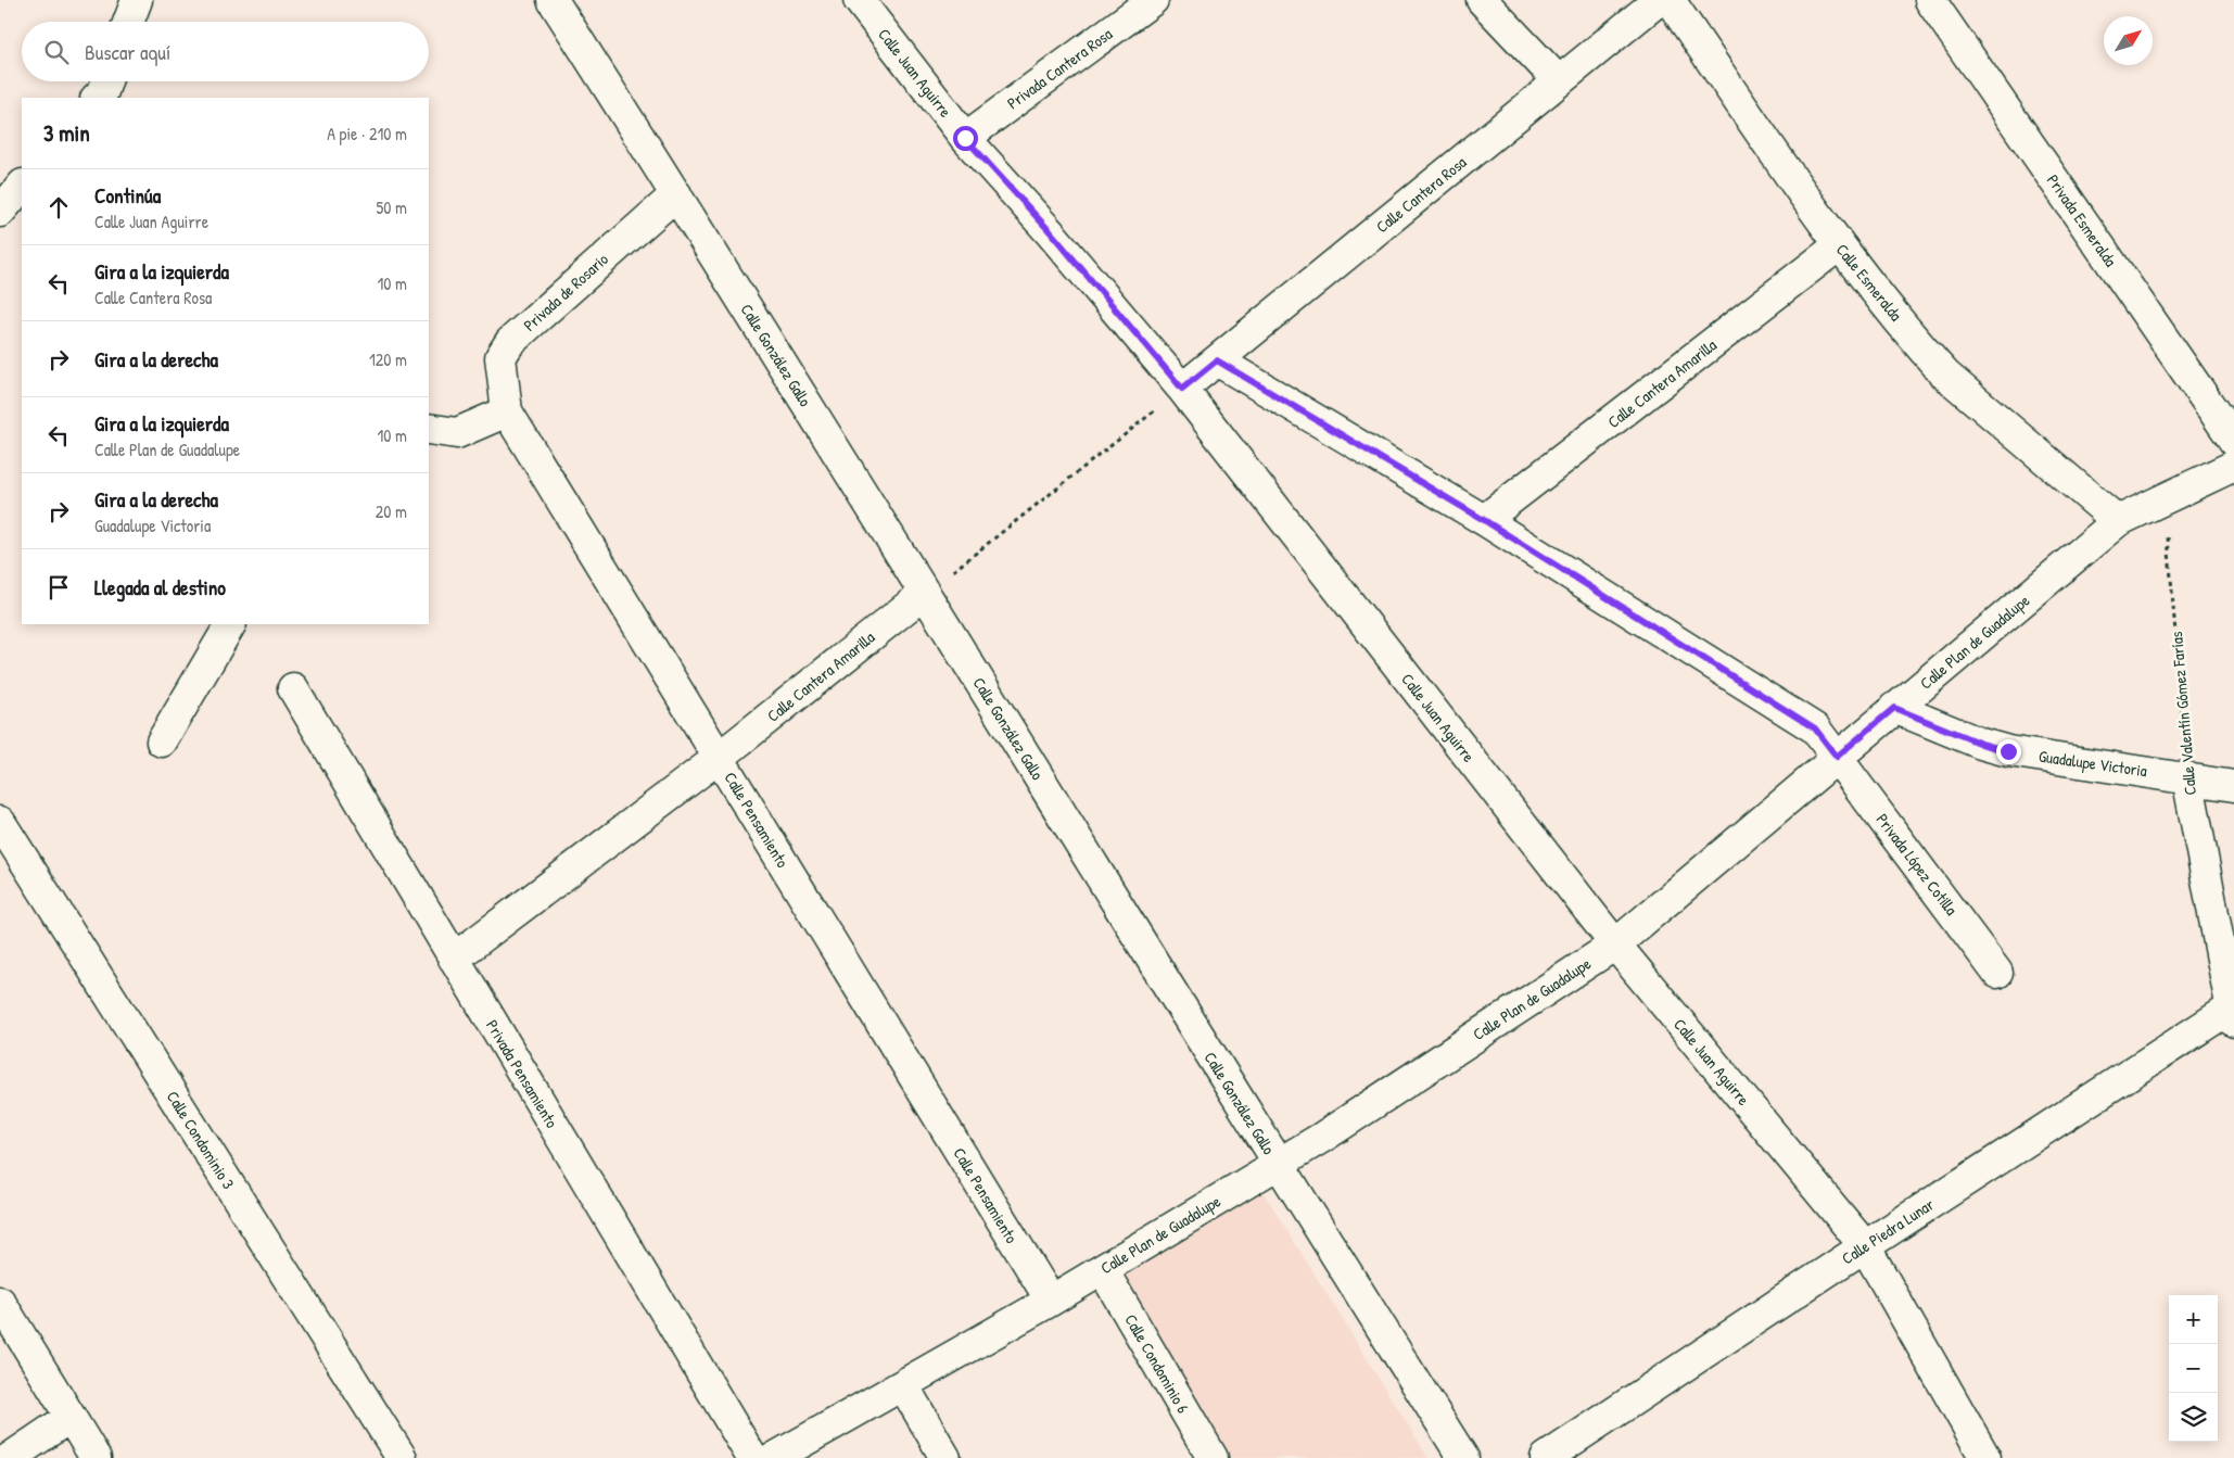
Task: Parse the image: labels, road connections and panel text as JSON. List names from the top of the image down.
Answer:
{
  "streets": {
    "street": [
      "Privada Cantera Rosa",
      "Calle Juan Aguirre",
      "Calle Cantera Rosa",
      "Privada Esmeralda",
      "Calle Esmeralda",
      "Privada de Rosario",
      "Calle González Gallo",
      "Calle Cantera Amarilla",
      "Calle Plan de Guadalupe",
      "Calle Valentín Gómez Farías",
      "Guadalupe Victoria",
      "Calle Pensamiento",
      "Privada López Cotilla",
      "Privada Pensamiento",
      "Calle Condominio 3",
      "Calle Piedra Lunar",
      "Calle Condominio 6"
    ]
  },
  "crossings": [
    ["Privada Cantera Rosa", "Calle Juan Aguirre"],
    ["Calle Juan Aguirre", "Calle Cantera Rosa"],
    ["Calle Juan Aguirre", "Calle Plan de Guadalupe"],
    ["Calle Juan Aguirre", "Calle Piedra Lunar"],
    ["Calle Cantera Rosa", "Privada López Cotilla"],
    ["Calle Esmeralda", "Calle Cantera Amarilla"],
    ["Calle Esmeralda", "Calle Plan de Guadalupe"],
    ["Privada de Rosario", "Calle González Gallo"],
    ["Privada de Rosario", "Calle Pensamiento"],
    ["Calle González Gallo", "Calle Cantera Amarilla"],
    ["Calle González Gallo", "Calle Plan de Guadalupe"],
    ["Calle Cantera Amarilla", "Calle Pensamiento"],
    ["Calle Cantera Amarilla", "Privada López Cotilla"],
    ["Calle Cantera Amarilla", "Privada Pensamiento"],
    ["Calle Plan de Guadalupe", "Calle Valentín Gómez Farías"],
    ["Calle Plan de Guadalupe", "Guadalupe Victoria"],
    ["Calle Plan de Guadalupe", "Calle Pensamiento"],
    ["Calle Plan de Guadalupe", "Privada López Cotilla"],
    ["Calle Plan de Guadalupe", "Calle Condominio 6"],
    ["Calle Valentín Gómez Farías", "Guadalupe Victoria"],
    ["Calle Valentín Gómez Farías", "Calle Piedra Lunar"]
  ],
  "north": "top right",
  "page": {
    "search": "Buscar aquí",
    "heading": ["3 min", "A pie · 210 m"],
    "list": [
      ["Continúa", "Calle Juan Aguirre", "50 m"],
      ["Gira a la izquierda", "Calle Cantera Rosa", "10 m"],
      ["Gira a la derecha", "120 m"],
      ["Gira a la izquierda", "Calle Plan de Guadalupe", "10 m"],
      ["Gira a la derecha", "Guadalupe Victoria", "20 m"],
      "Llegada al destino"
    ],
    "map_buttons": ["+", "−"]
  }
}
